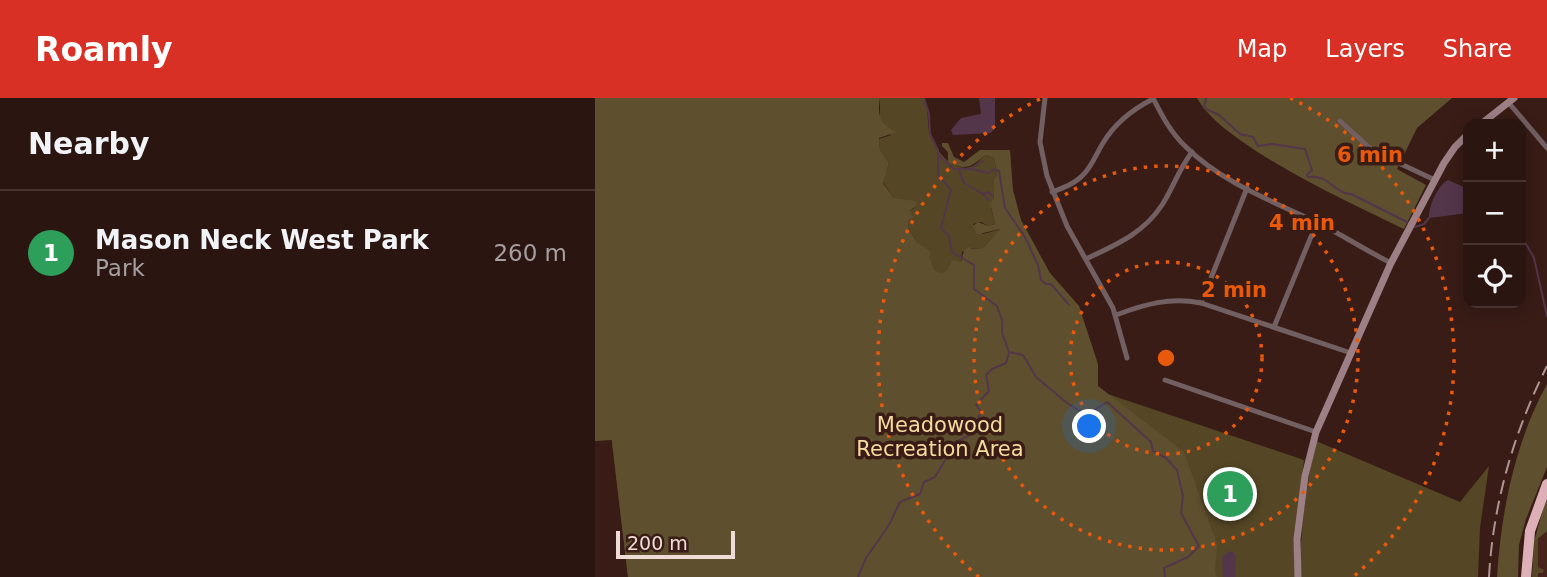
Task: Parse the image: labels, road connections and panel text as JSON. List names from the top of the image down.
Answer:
{
  "parks": ["Meadowood Recreation Area"],
  "scale_bar": "200 m",
  "page": {
    "header": "Roamly",
    "nav": ["Map", "Layers", "Share"],
    "heading": "Nearby",
    "map_buttons": ["+", "−"],
    "list": [
      {
        "mark": "1",
        "name": "Mason Neck West Park",
        "note": "Park",
        "value": "260 m"
      }
    ],
    "pins": "1",
    "scale": "200 m"
  },
  "rings": ["6 min", "4 min", "2 min"]
}
